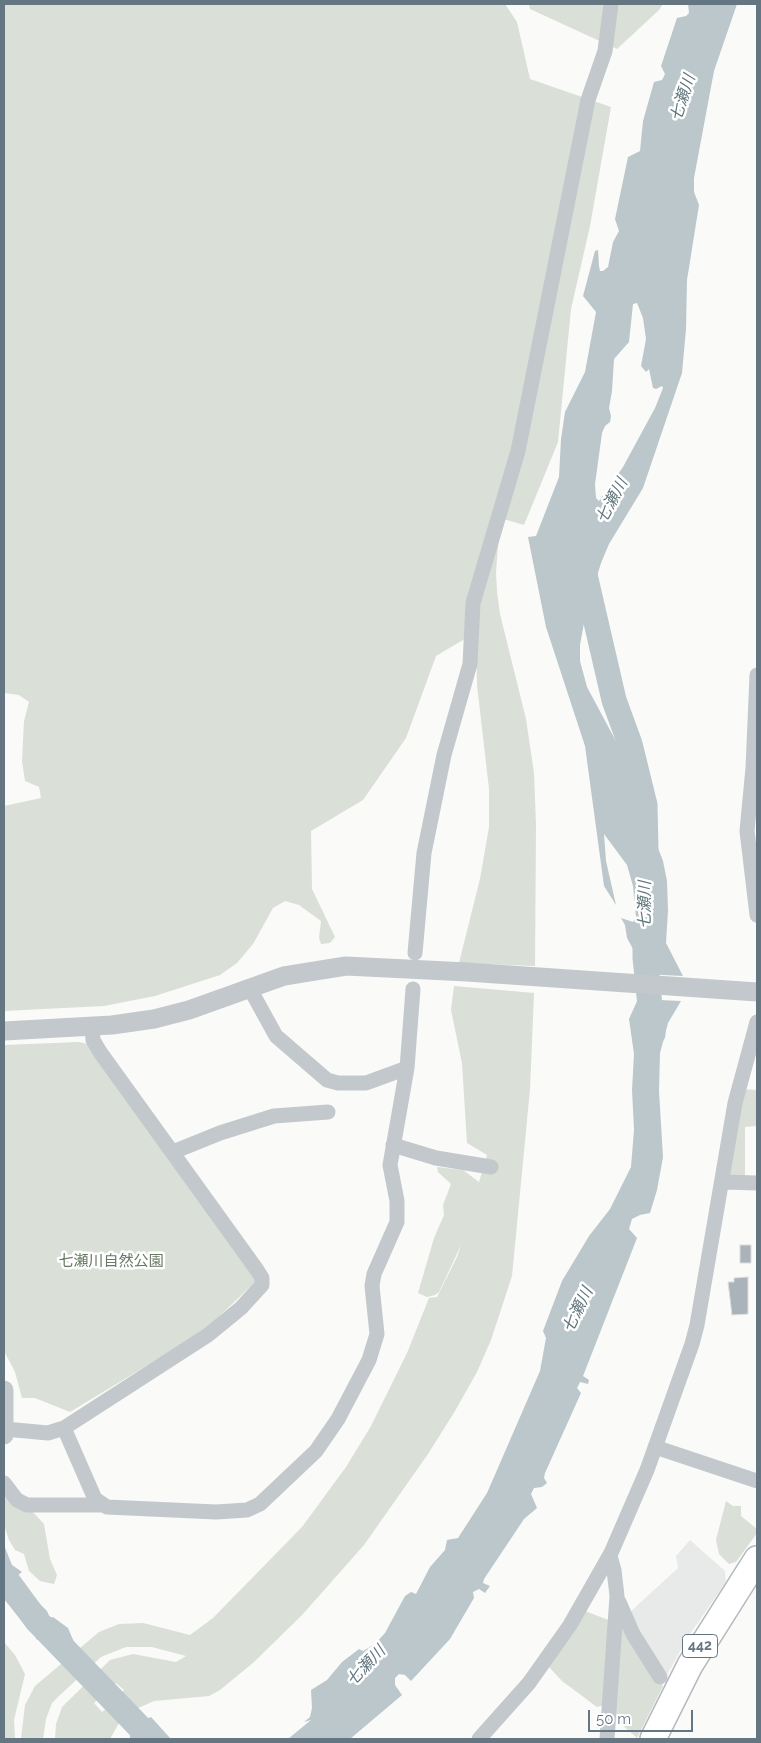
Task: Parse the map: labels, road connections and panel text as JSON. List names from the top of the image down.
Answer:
{
  "streets": {
    "highway": ["442"]
  },
  "water": ["七瀬川"],
  "parks": ["七瀬川自然公園"],
  "scale_bar": "50 m"
}
